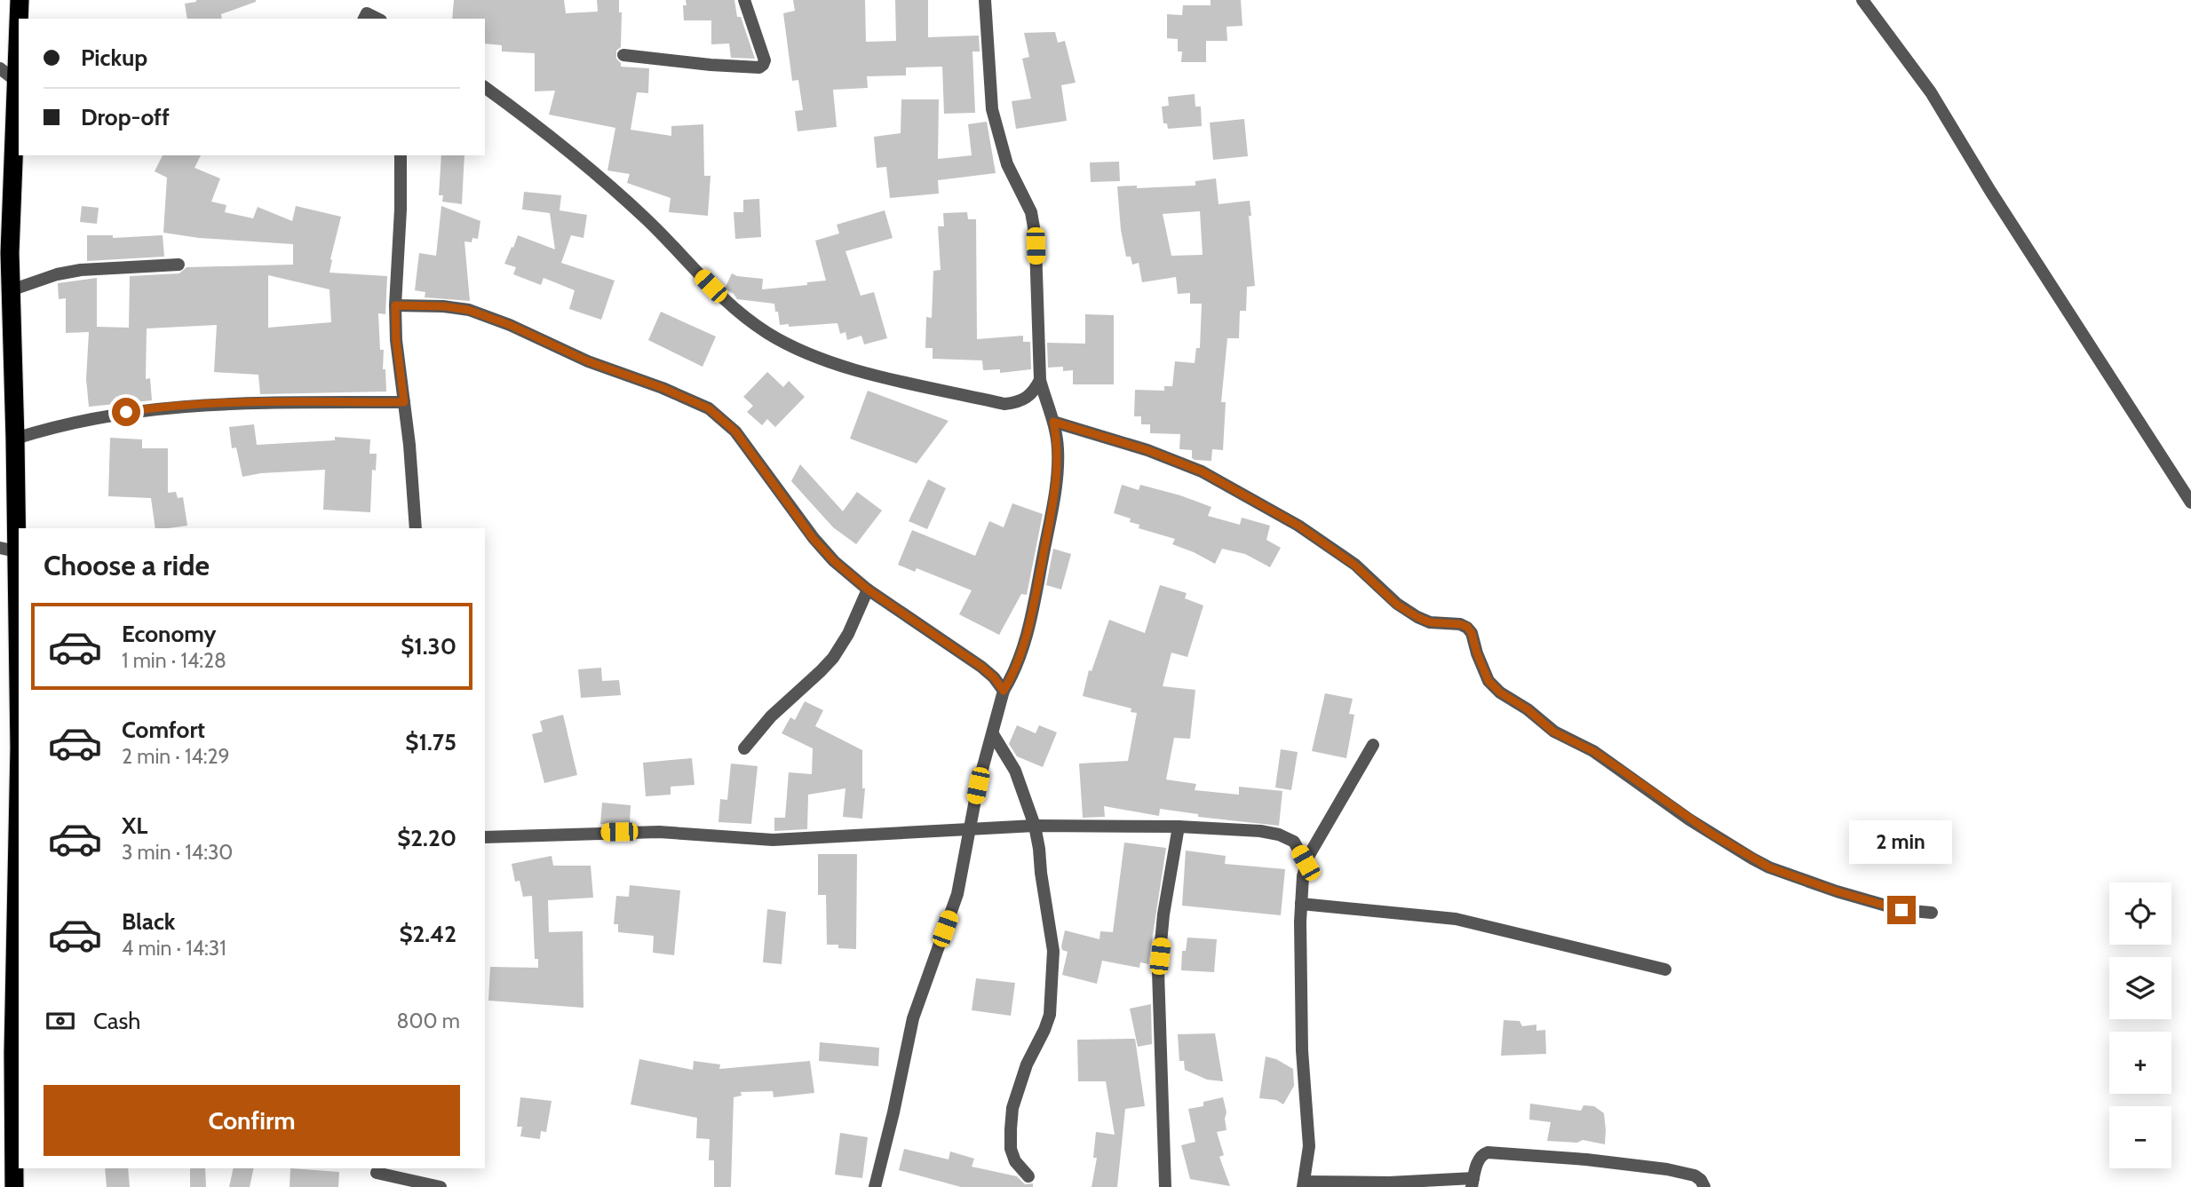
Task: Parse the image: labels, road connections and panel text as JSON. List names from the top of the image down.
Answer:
{
  "page": {
    "banner": ["Pickup", "Drop-off"],
    "heading": "Choose a ride",
    "list": [
      {
        "name": "Economy",
        "note": "1 min · 14:28",
        "value": "$1.30"
      },
      {
        "name": "Comfort",
        "note": "2 min · 14:29",
        "value": "$1.75"
      },
      {
        "name": "XL",
        "note": "3 min · 14:30",
        "value": "$2.20"
      },
      {
        "name": "Black",
        "note": "4 min · 14:31",
        "value": "$2.42"
      }
    ],
    "bubble": "2 min",
    "map_buttons": ["+", "−"],
    "pay": ["Cash", "800 m"],
    "buttons": "Confirm"
  }
}
